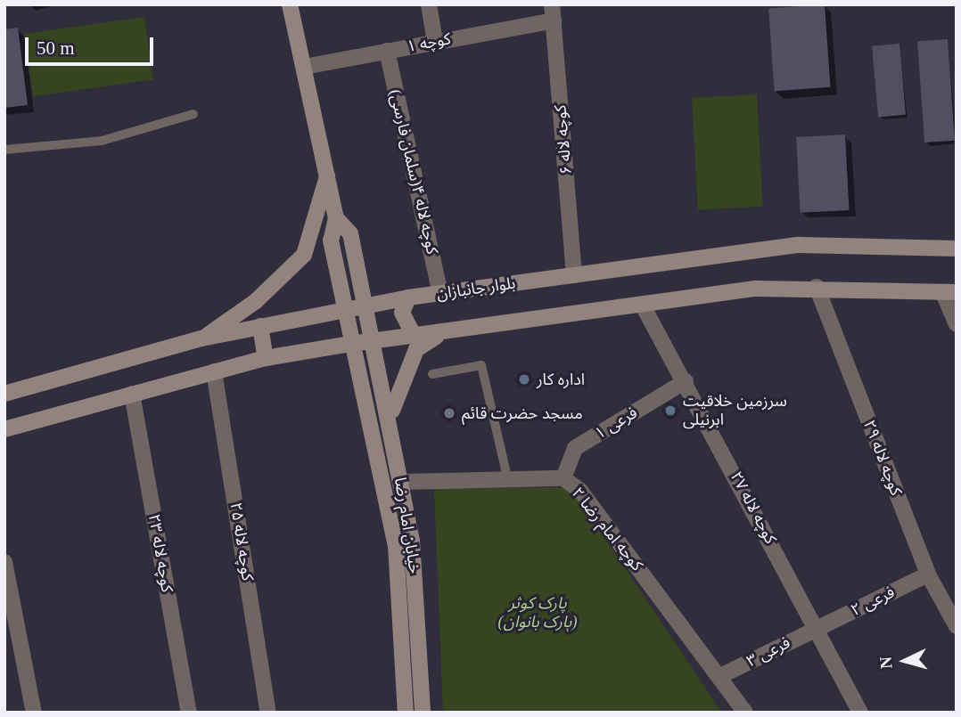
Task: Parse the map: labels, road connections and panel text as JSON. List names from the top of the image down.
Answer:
{
  "streets": {
    "street": [
      "کوچه ۱",
      "کوچه لاله ۶",
      "کوچه لاله ۴(سلمان فارسی)",
      "بلوار جانبازان",
      "فرعی ۱",
      "کوچه لاله ۲۹",
      "کوچه لاله ۲۷",
      "خیابان امام رضا",
      "کوچه امام رضا ۲",
      "کوچه لاله ۲۵",
      "کوچه لاله ۲۳",
      "فرعی ۲",
      "فرعی ۳"
    ]
  },
  "crossings": [
    ["کوچه ۱", "کوچه لاله ۶"],
    ["کوچه ۱", "کوچه لاله ۴(سلمان فارسی)"],
    ["کوچه لاله ۶", "بلوار جانبازان"],
    ["کوچه لاله ۴(سلمان فارسی)", "بلوار جانبازان"],
    ["بلوار جانبازان", "خیابان امام رضا"],
    ["فرعی ۱", "کوچه لاله ۲۷"],
    ["فرعی ۱", "کوچه امام رضا ۲"],
    ["کوچه لاله ۲۹", "فرعی ۲"],
    ["کوچه لاله ۲۷", "فرعی ۲"],
    ["کوچه لاله ۲۷", "فرعی ۳"],
    ["خیابان امام رضا", "کوچه امام رضا ۲"],
    ["کوچه امام رضا ۲", "فرعی ۳"],
    ["فرعی ۲", "فرعی ۳"]
  ],
  "parks": ["پارک کوثر (پارک بانوان)"],
  "places": ["اداره کار", "سرزمین خلاقیت ابرنیلی", "مسجد حضرت قائم"],
  "scale_bar": "50 m",
  "north": "left"
}
